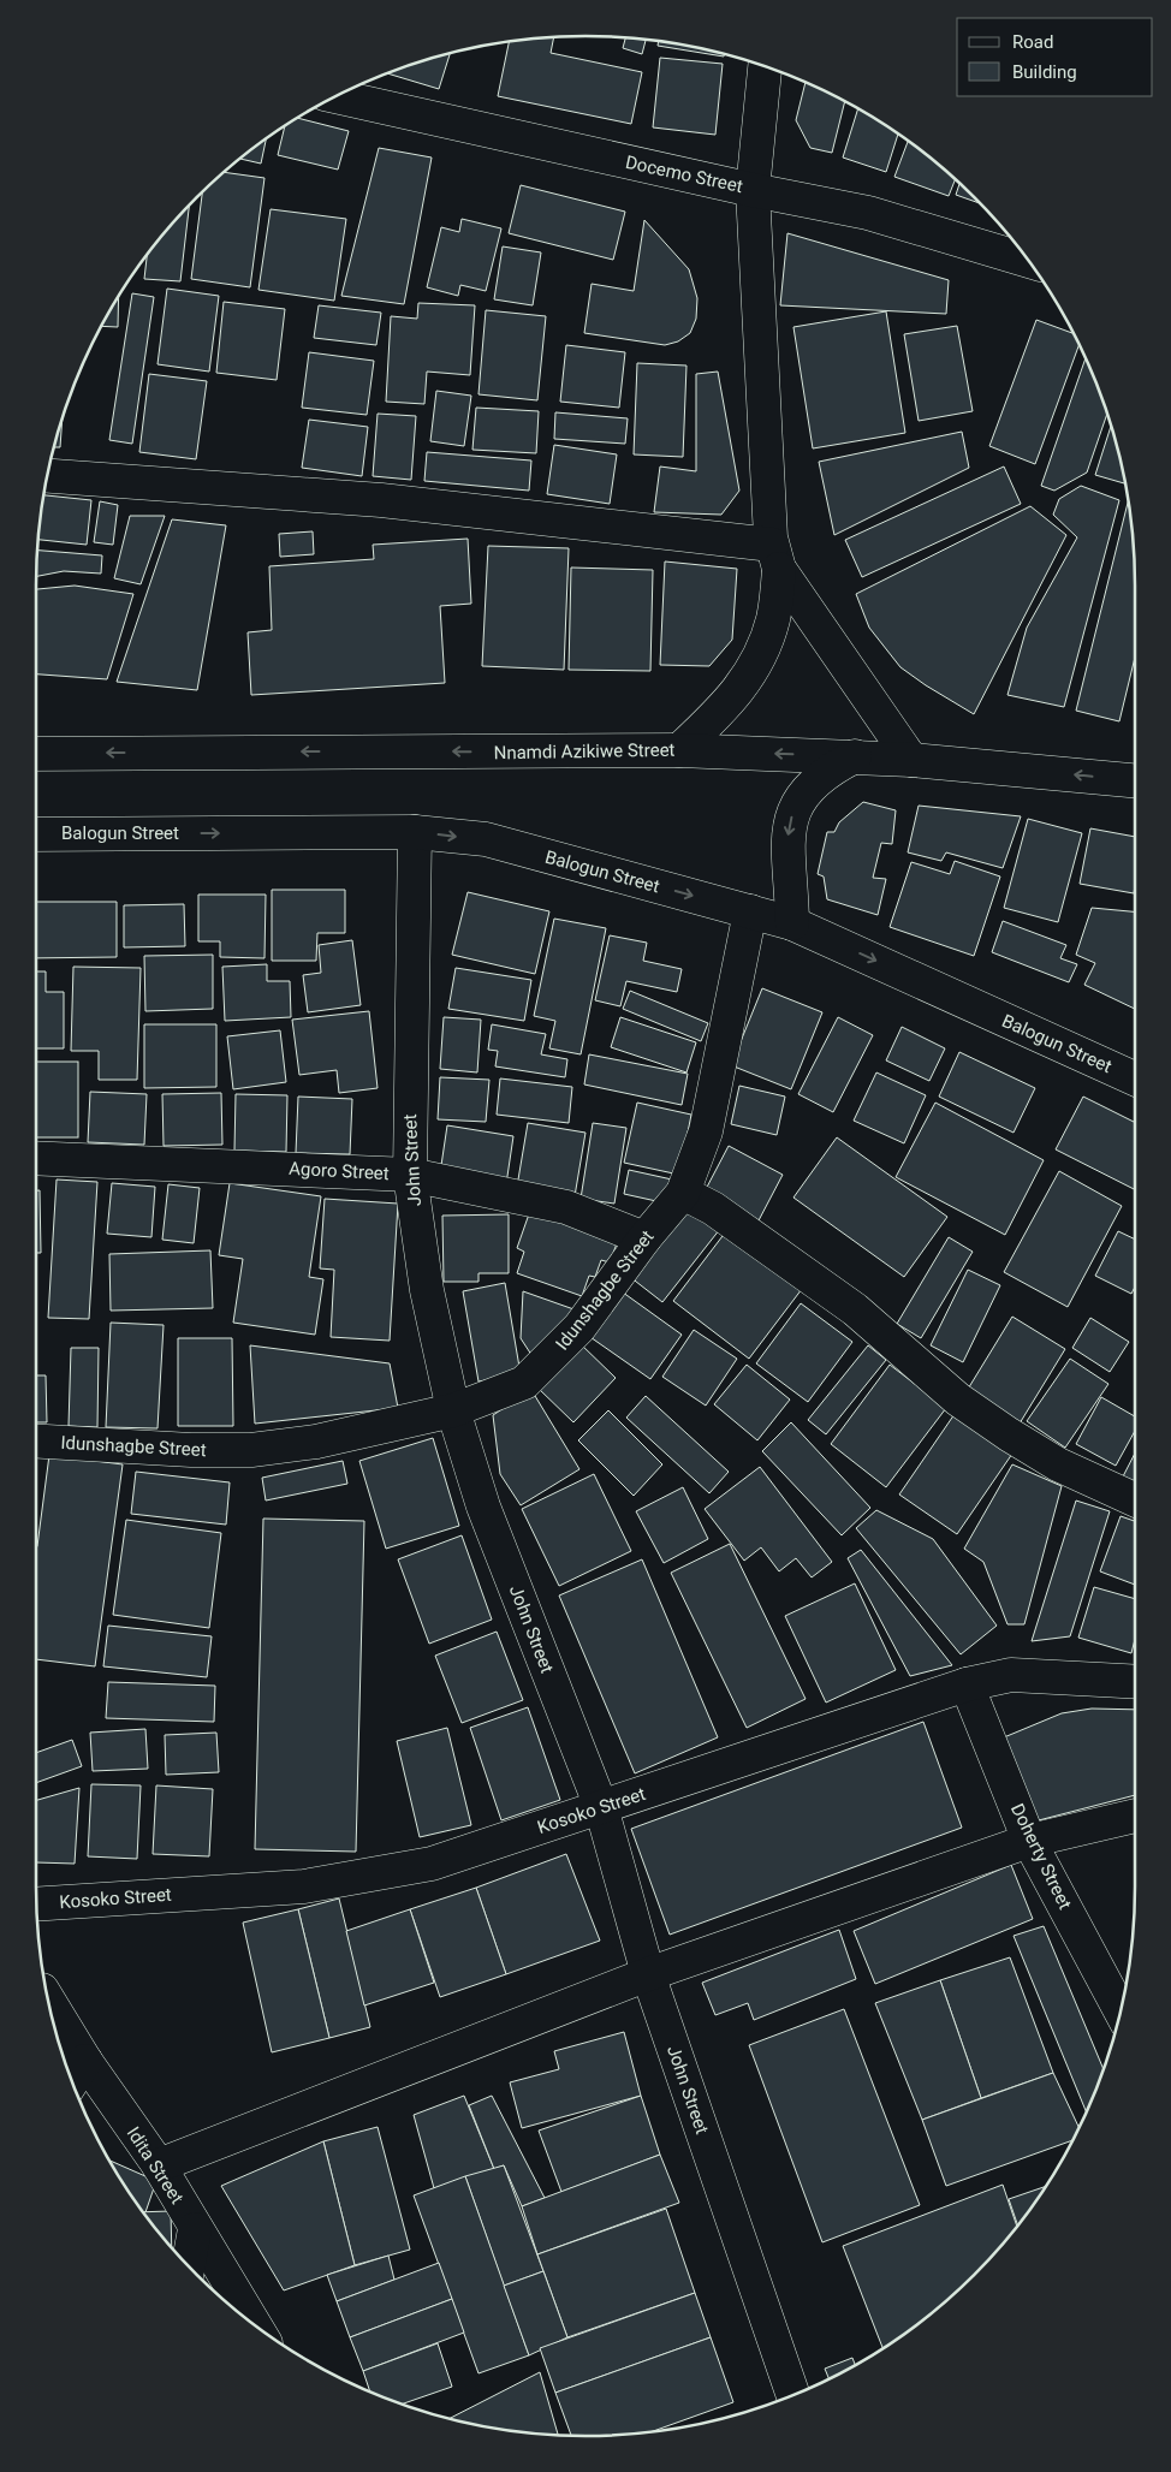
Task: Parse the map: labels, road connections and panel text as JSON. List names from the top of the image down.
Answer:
{
  "streets": {
    "street": [
      "Docemo Street",
      "Nnamdi Azikiwe Street",
      "Balogun Street",
      "John Street",
      "Agoro Street",
      "Idunshagbe Street",
      "Kosoko Street",
      "Doherty Street",
      "Idita Street"
    ]
  },
  "crossings": [
    ["Balogun Street", "John Street"],
    ["Balogun Street", "Idunshagbe Street"],
    ["John Street", "Agoro Street"],
    ["John Street", "Idunshagbe Street"],
    ["John Street", "Kosoko Street"],
    ["Agoro Street", "Idunshagbe Street"],
    ["Kosoko Street", "Doherty Street"]
  ],
  "one_way": ["Balogun Street"],
  "legend": ["Road", "Building"]
}
